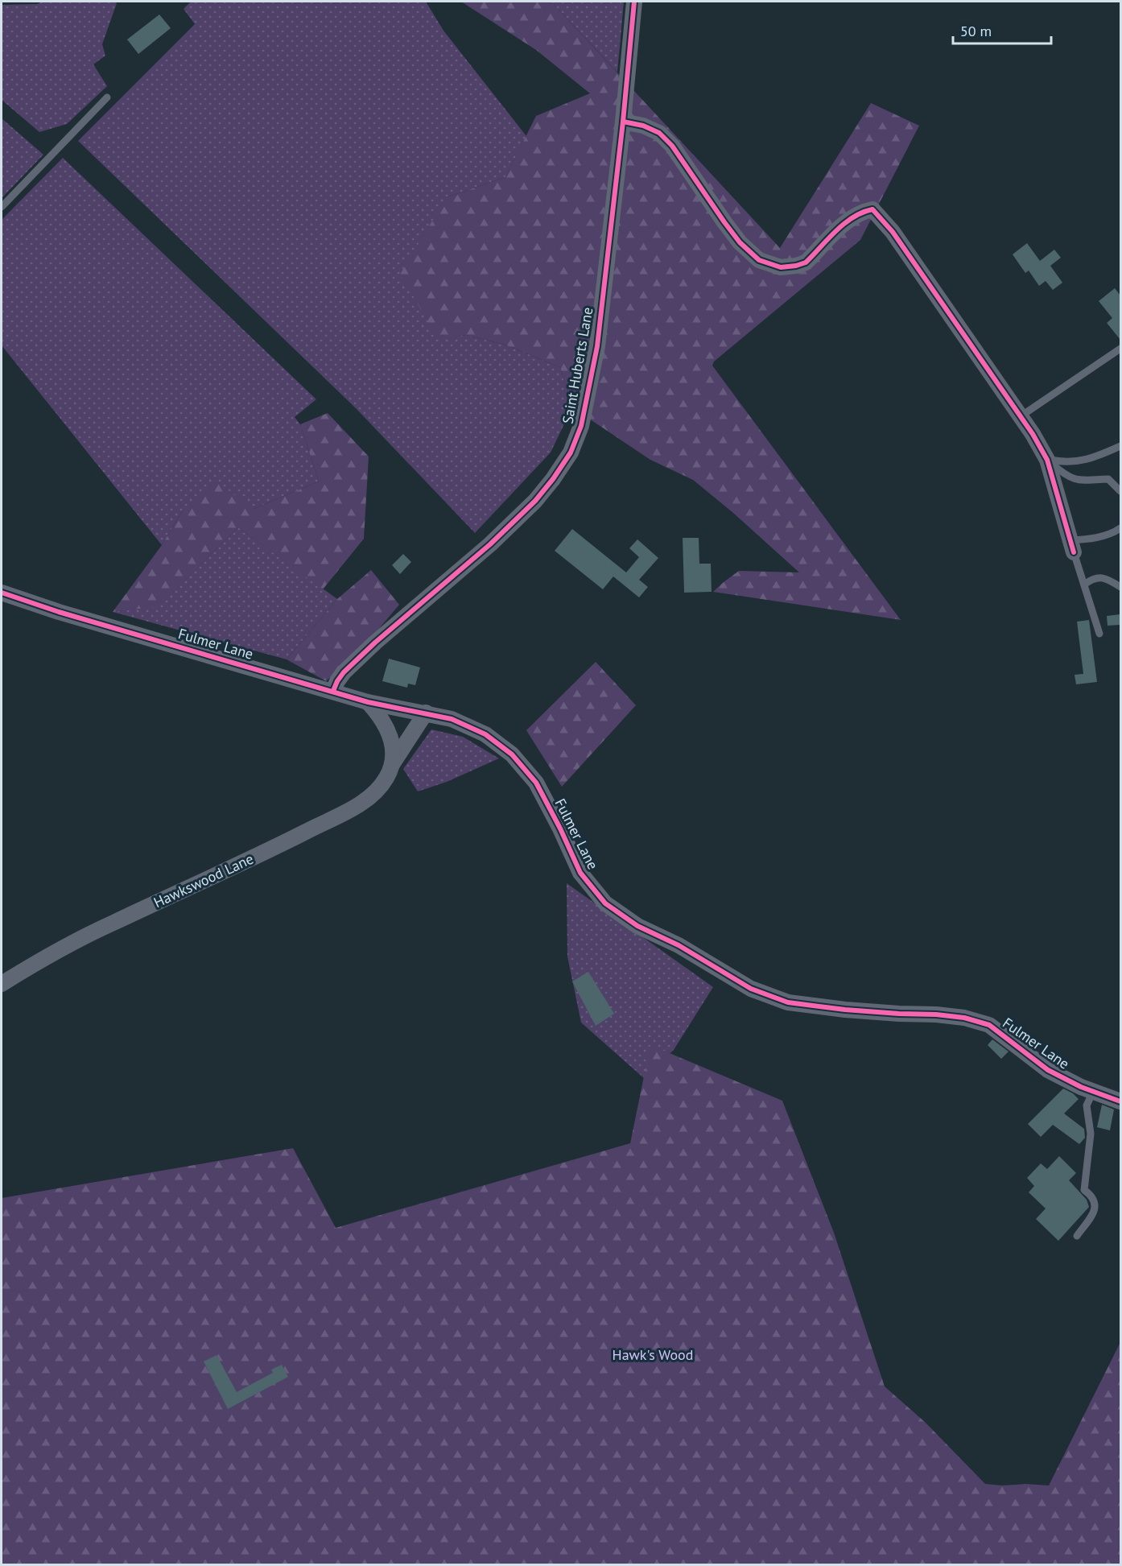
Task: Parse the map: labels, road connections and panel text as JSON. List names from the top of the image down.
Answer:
{
  "streets": {
    "street": ["Saint Huberts Lane", "Fulmer Lane", "Hawkswood Lane"]
  },
  "crossings": [
    ["Saint Huberts Lane", "Fulmer Lane"],
    ["Fulmer Lane", "Hawkswood Lane"]
  ],
  "parks": ["Hawk's Wood"],
  "scale_bar": "50 m"
}
